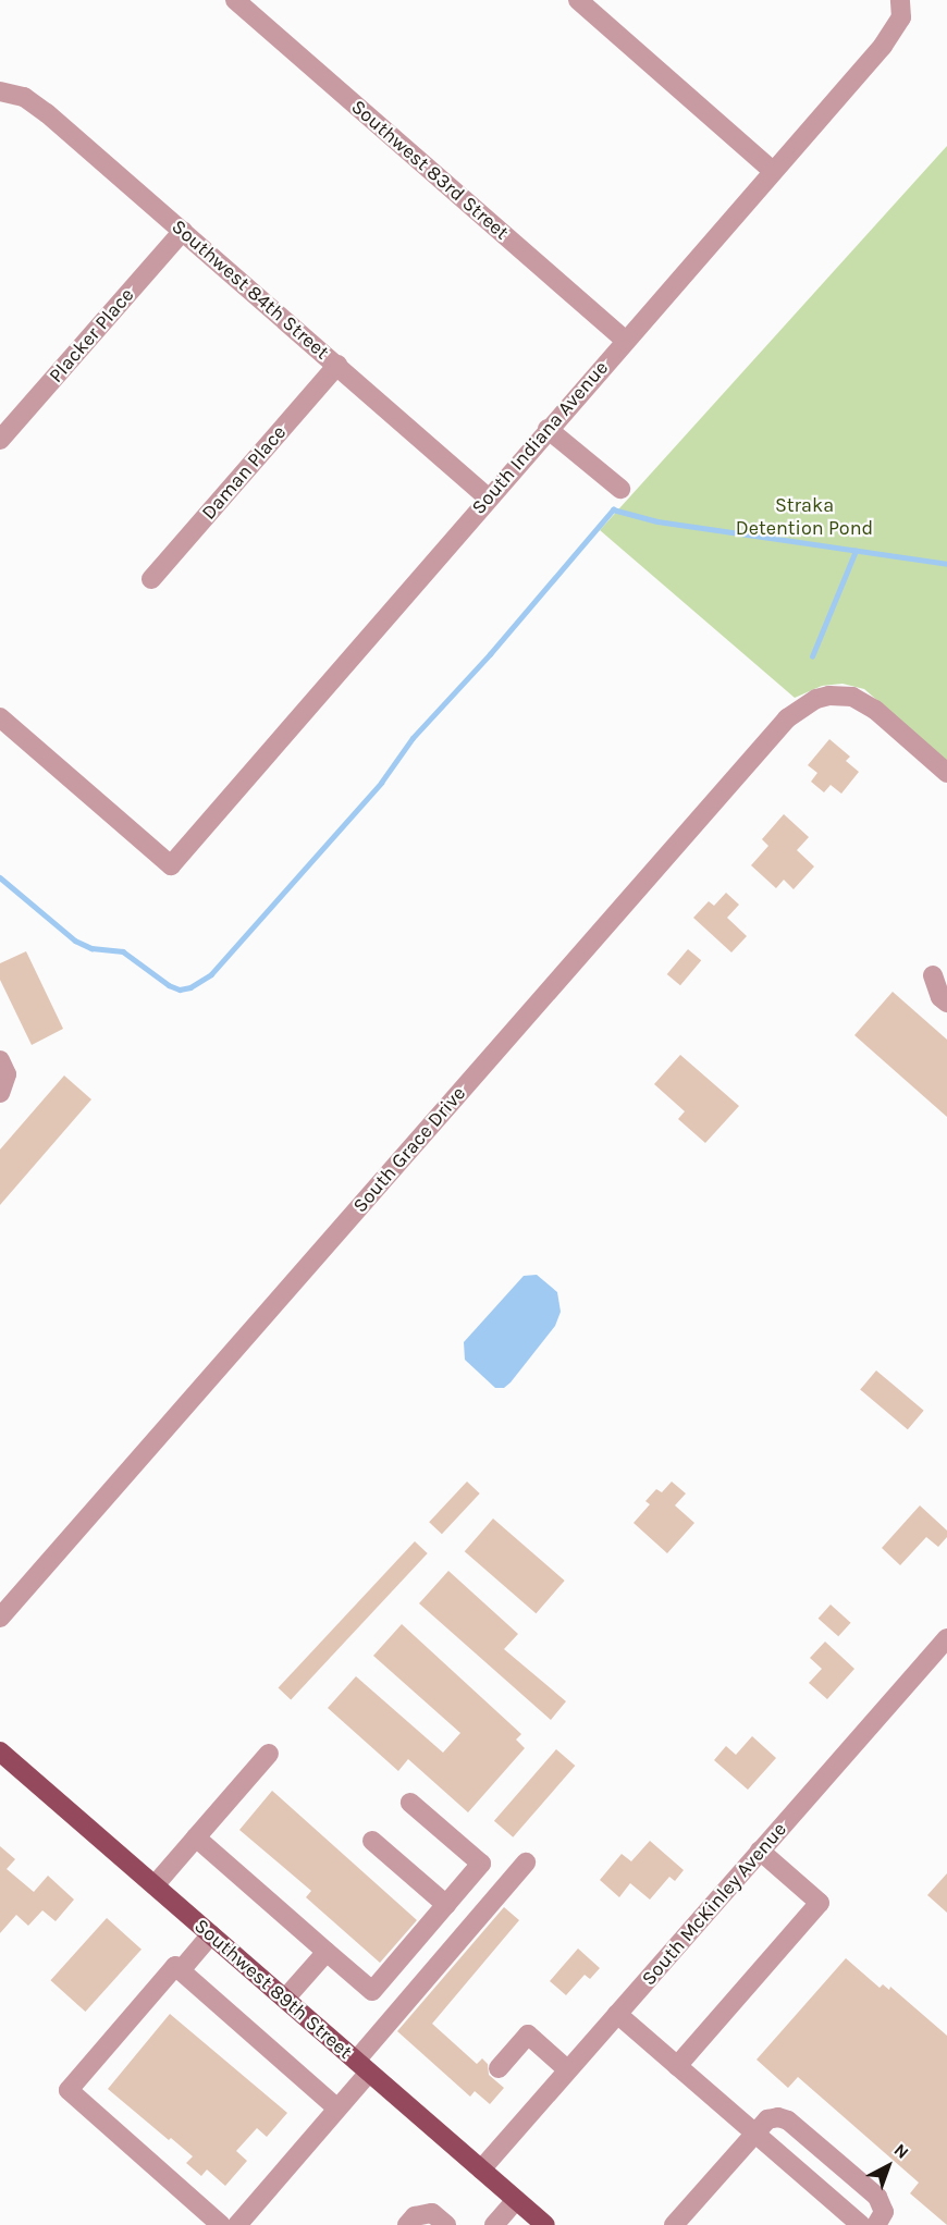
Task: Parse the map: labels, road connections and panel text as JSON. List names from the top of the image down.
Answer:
{
  "streets": {
    "main road": ["Southwest 89th Street"],
    "street": [
      "Southwest 83rd Street",
      "Southwest 84th Street",
      "Placker Place",
      "South Indiana Avenue",
      "Daman Place",
      "South Grace Drive",
      "South McKinley Avenue"
    ]
  },
  "crossings": [
    ["Southwest 83rd Street", "South Indiana Avenue"],
    ["Southwest 84th Street", "Placker Place"],
    ["Southwest 84th Street", "South Indiana Avenue"],
    ["Southwest 84th Street", "Daman Place"],
    ["South McKinley Avenue", "Southwest 89th Street"]
  ],
  "parks": ["Straka Detention Pond"],
  "north": "top right"
}
